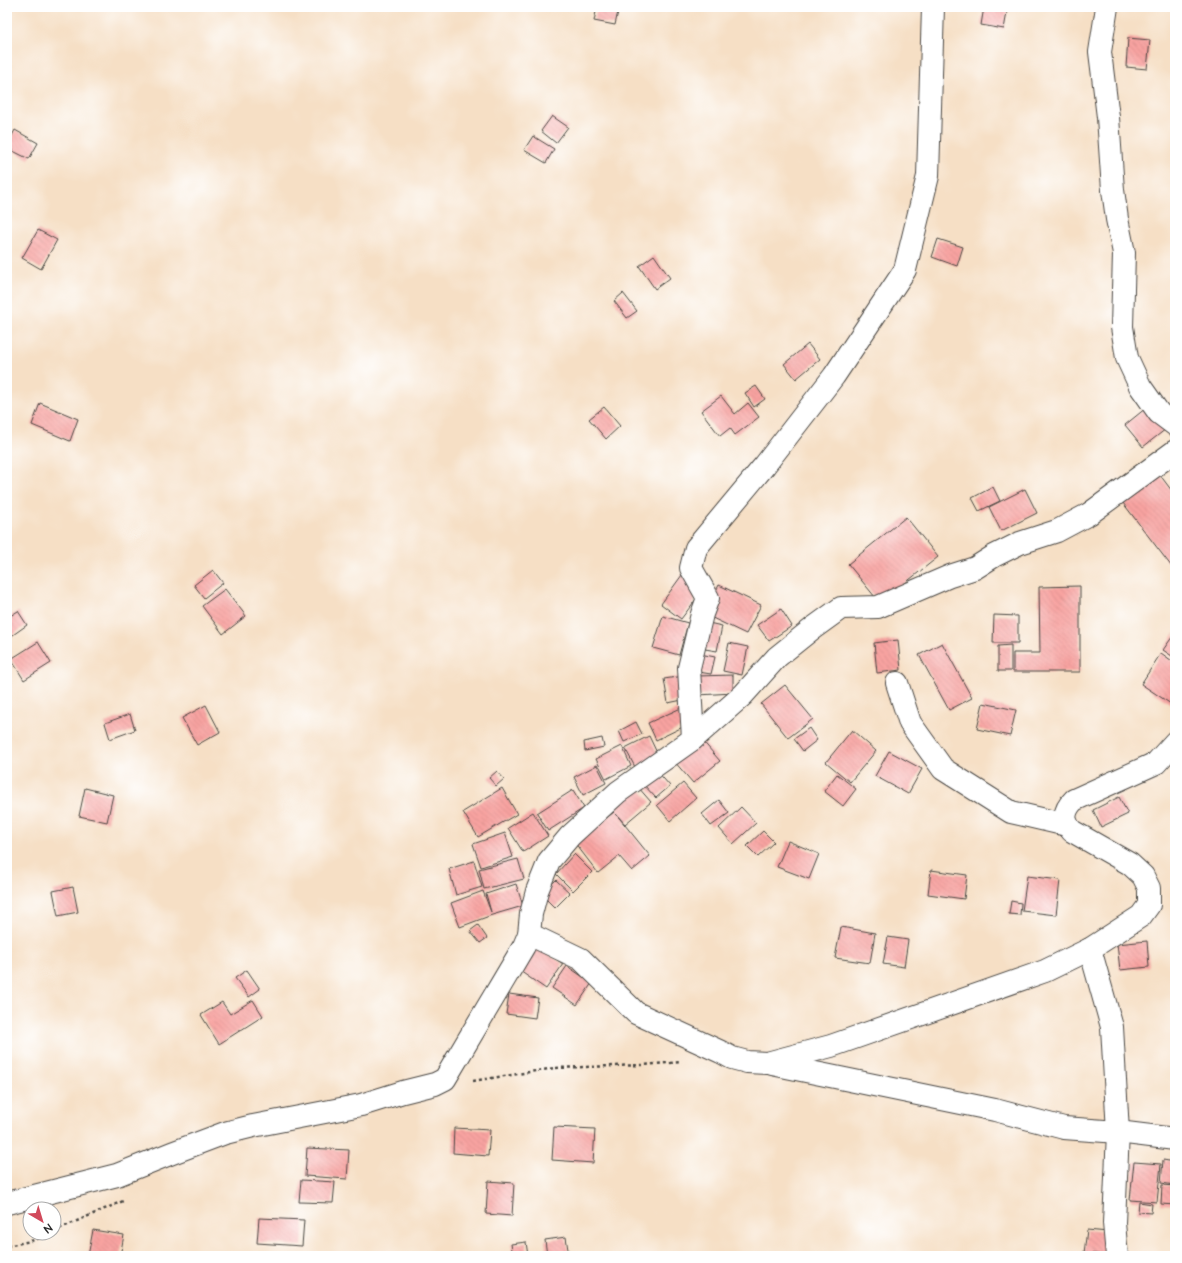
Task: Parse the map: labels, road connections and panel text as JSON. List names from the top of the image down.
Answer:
{
  "north": "bottom right"
}
